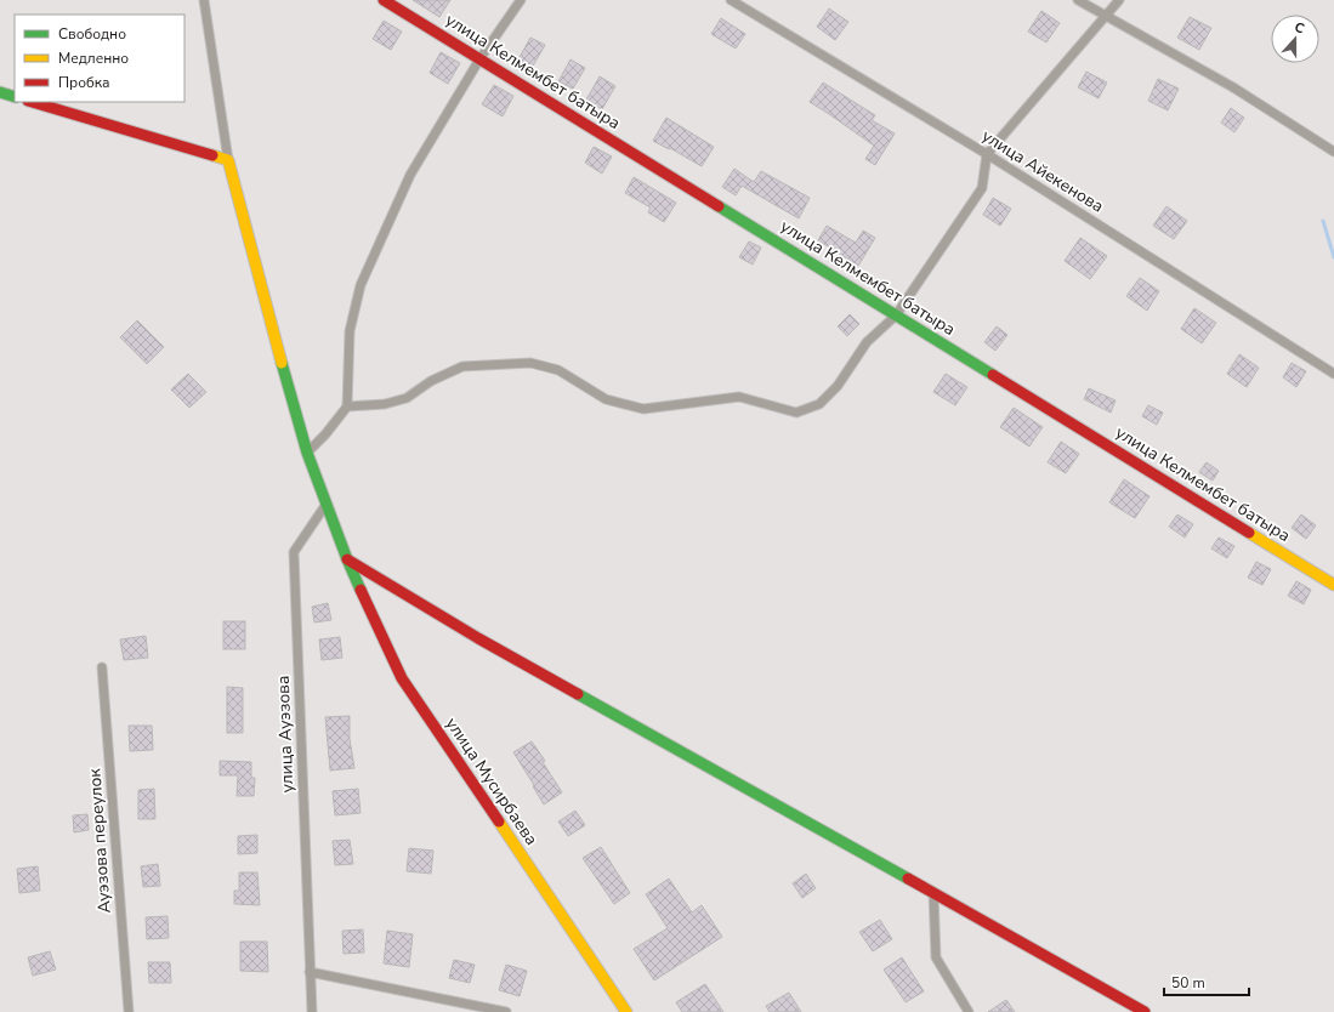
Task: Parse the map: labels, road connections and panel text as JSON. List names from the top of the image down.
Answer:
{
  "streets": {
    "street": [
      "улица Келмембет батыра",
      "улица Айекенова",
      "улица Ауэзова",
      "улица Мусирбаева",
      "Ауэзова переулок"
    ]
  },
  "crossings": [
    ["улица Ауэзова", "улица Мусирбаева"]
  ],
  "legend": ["Свободно", "Медленно", "Пробка"],
  "scale_bar": "50 m",
  "north": "top"
}
